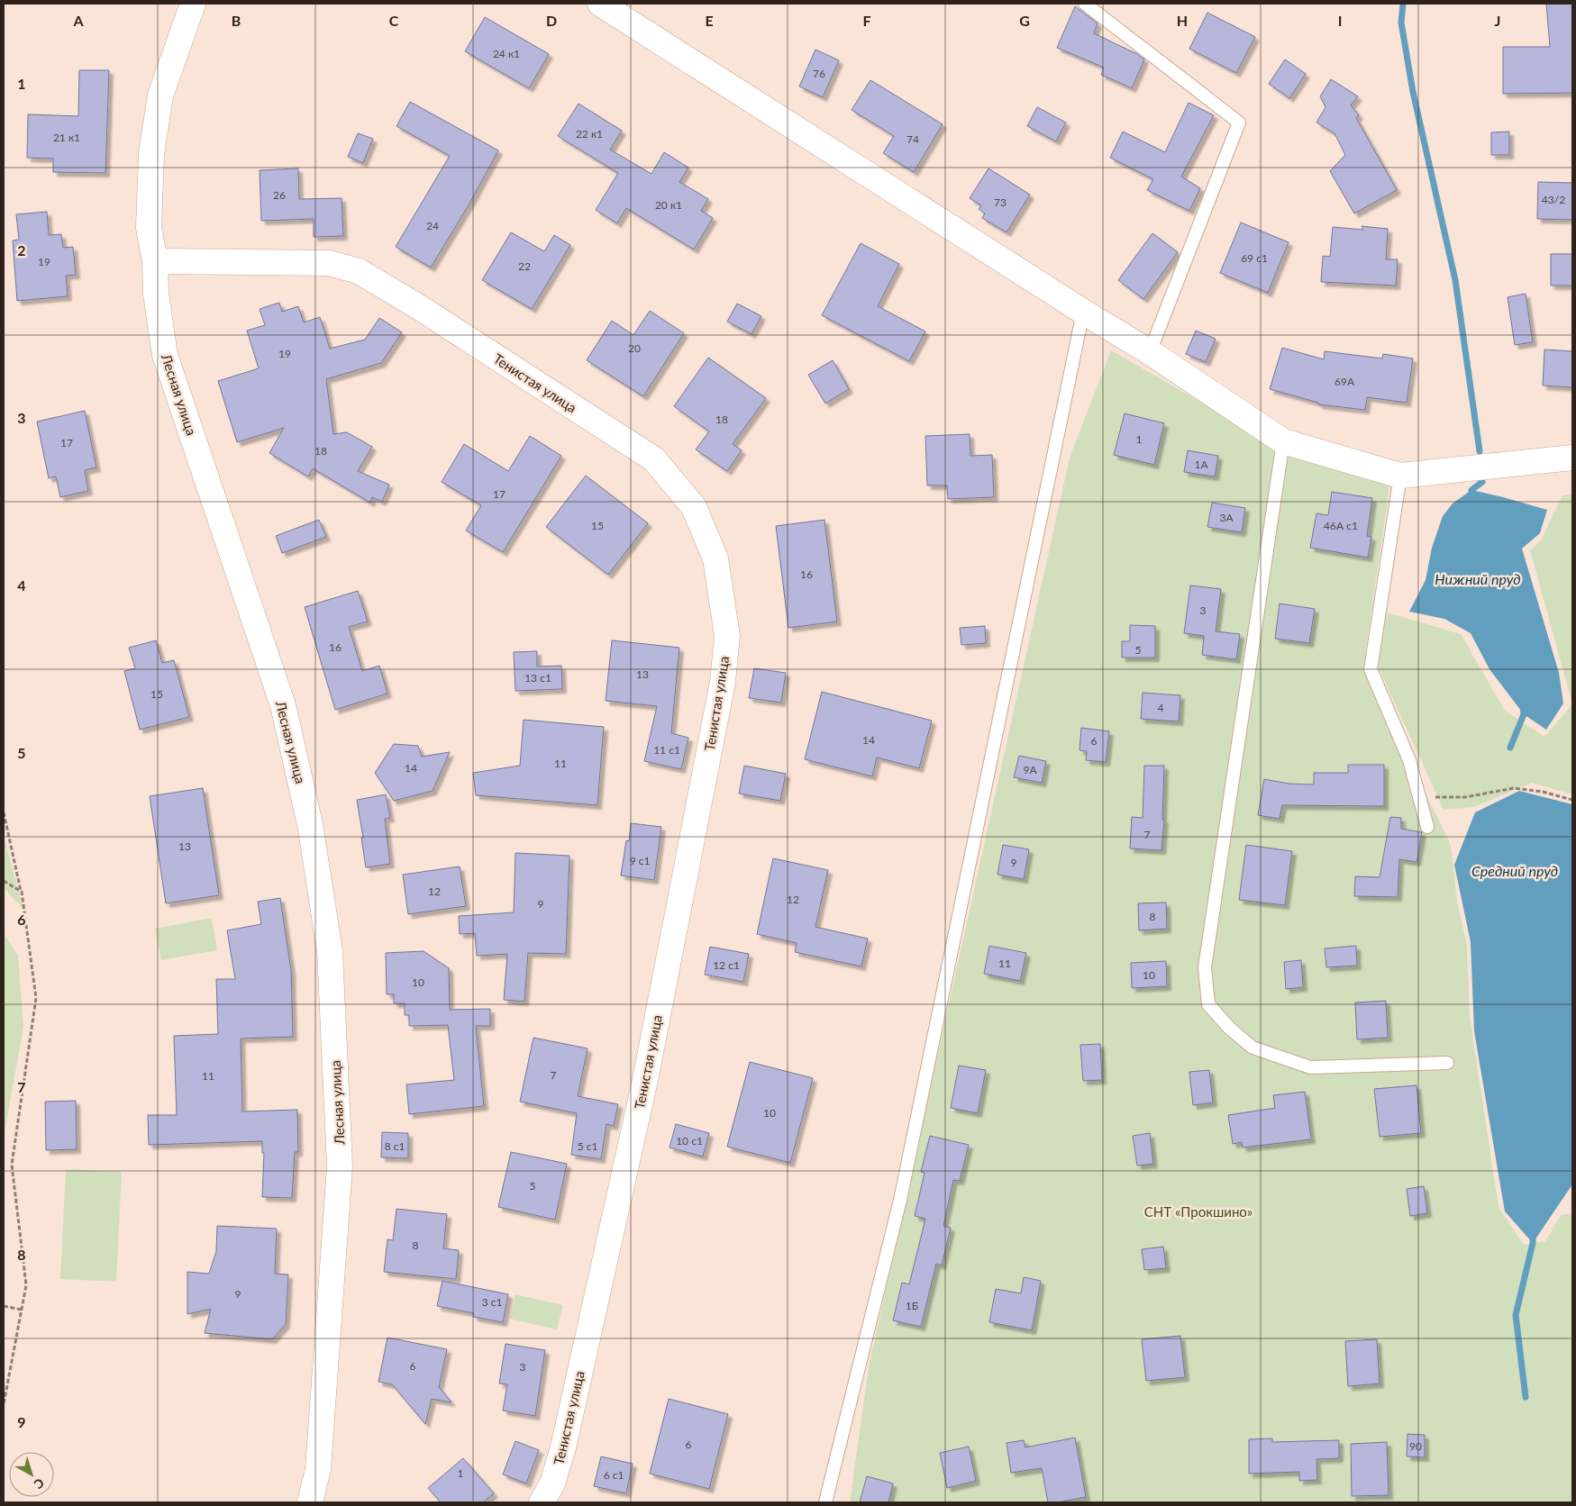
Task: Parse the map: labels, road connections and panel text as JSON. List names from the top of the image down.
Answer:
{
  "streets": {
    "street": ["Тенистая улица", "Лесная улица"]
  },
  "crossings": [
    ["Тенистая улица", "Лесная улица"]
  ],
  "water": ["Нижний пруд", "Средний пруд"],
  "parks": ["СНТ «Прокшино»"],
  "house_numbers": [
    "24 к1",
    "76",
    "22 к1",
    "21 к1",
    "74",
    "26",
    "43/2",
    "73",
    "20 к1",
    "24",
    "69 с1",
    "19",
    "22",
    "20",
    "19",
    "69А",
    "18",
    "1",
    "17",
    "18",
    "1А",
    "17",
    "3А",
    "15",
    "46А с1",
    "16",
    "3",
    "16",
    "5",
    "13",
    "13 с1",
    "15",
    "4",
    "14",
    "6",
    "11 с1",
    "11",
    "14",
    "9А",
    "7",
    "13",
    "9 с1",
    "9",
    "12",
    "12",
    "9",
    "8",
    "11",
    "12 с1",
    "10",
    "10",
    "7",
    "11",
    "10",
    "10 с1",
    "8 с1",
    "5 с1",
    "5",
    "8",
    "9",
    "3 с1",
    "1Б",
    "6",
    "3",
    "6",
    "90",
    "1",
    "6 с1"
  ],
  "north": "bottom right",
  "grid": {
    "columns": [
      "A",
      "B",
      "C",
      "D",
      "E",
      "F",
      "G",
      "H",
      "I",
      "J"
    ],
    "rows": [
      "1",
      "2",
      "3",
      "4",
      "5",
      "6",
      "7",
      "8",
      "9"
    ]
  }
}
